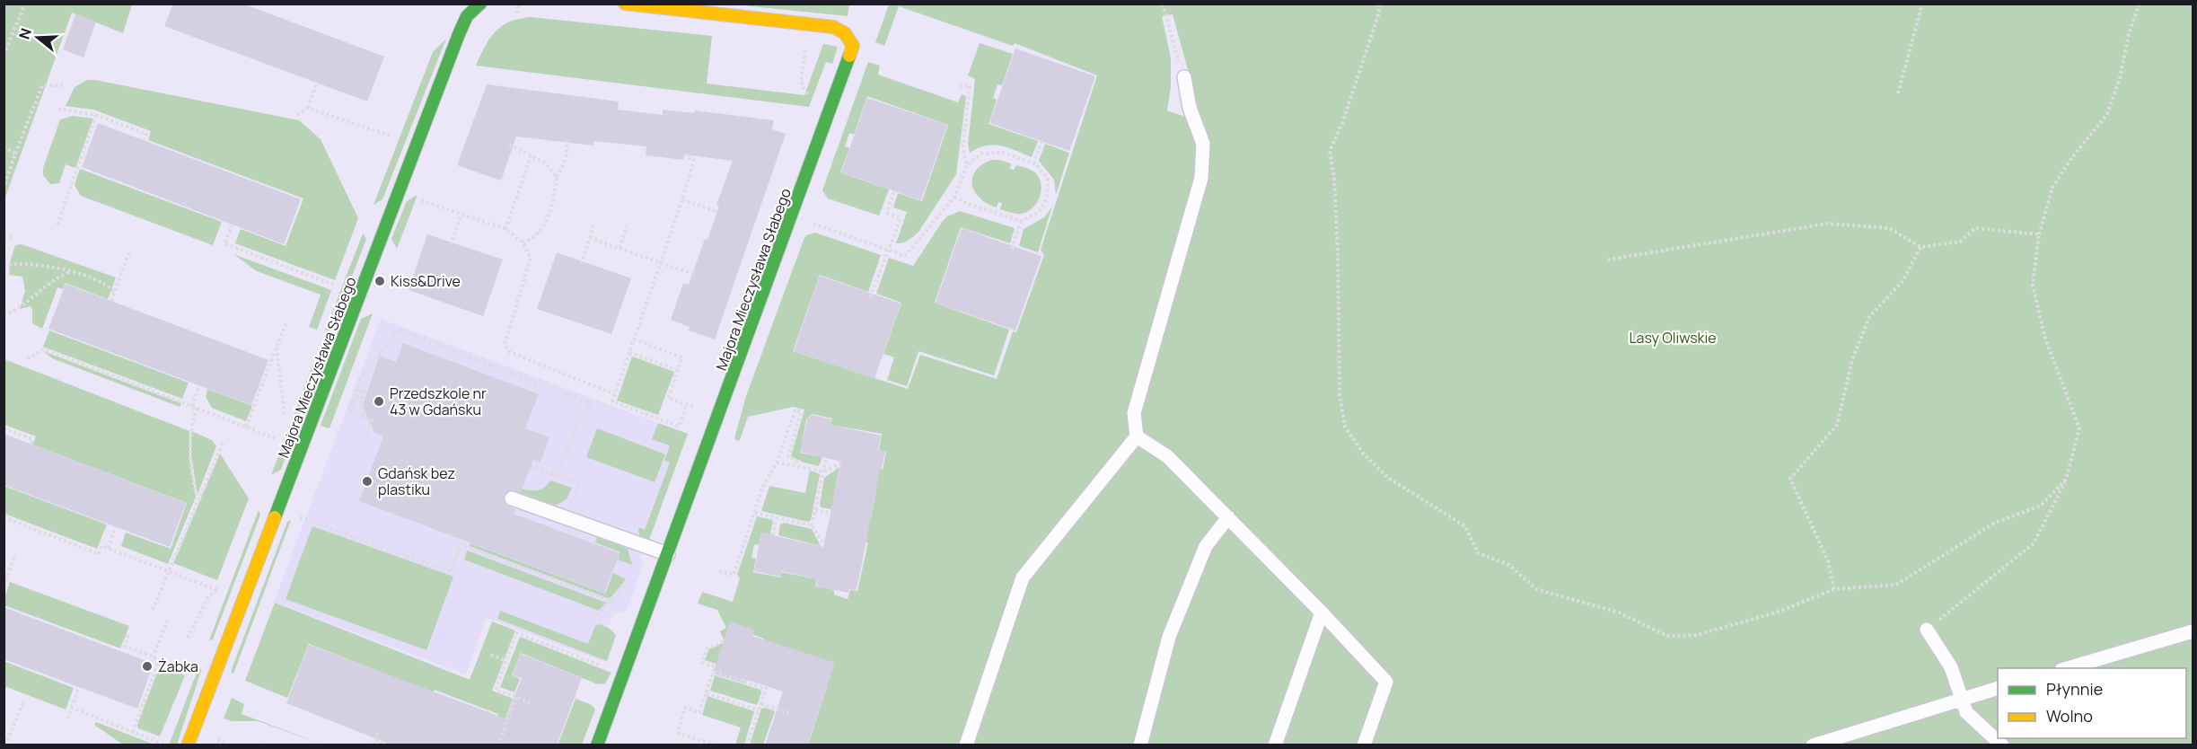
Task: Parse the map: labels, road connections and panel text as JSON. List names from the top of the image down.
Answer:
{
  "streets": {
    "street": ["Majora Mieczysława Słabego"]
  },
  "parks": ["Lasy Oliwskie"],
  "places": [
    "Kiss&Drive",
    "Przedszkole nr 43 w Gdańsku",
    "Gdańsk bez plastiku",
    "Żabka"
  ],
  "legend": ["Płynnie", "Wolno"],
  "north": "left"
}
